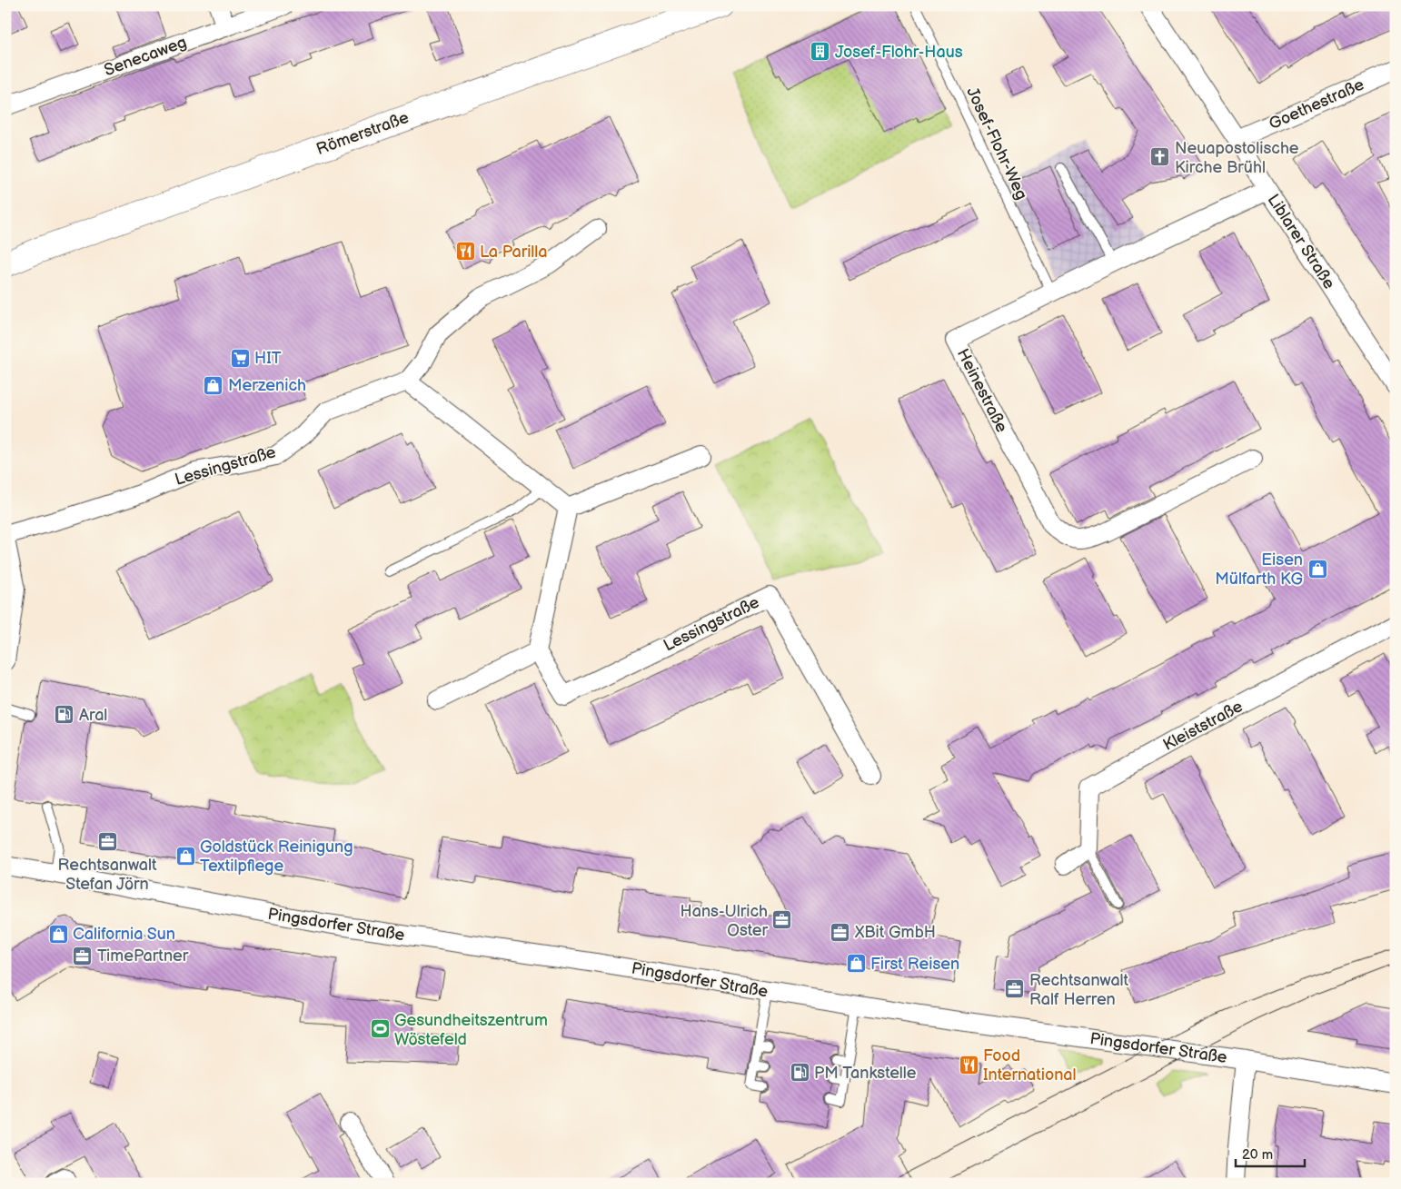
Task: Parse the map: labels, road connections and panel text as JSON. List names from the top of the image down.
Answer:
{
  "streets": {
    "main road": ["Römerstraße"],
    "street": [
      "Senecaweg",
      "Goethestraße",
      "Liblarer Straße",
      "Heinestraße",
      "Lessingstraße",
      "Kleiststraße",
      "Pingsdorfer Straße"
    ],
    "lane": ["Josef-Flohr-Weg"]
  },
  "crossings": [
    ["Goethestraße", "Liblarer Straße"],
    ["Josef-Flohr-Weg", "Heinestraße"],
    ["Liblarer Straße", "Heinestraße"]
  ],
  "places": {
    "building": ["Josef-Flohr-Haus"],
    "church": ["Neuapostolische Kirche Brühl"],
    "restaurant": ["La Parilla", "Food International"],
    "supermarket": ["HIT"],
    "shop": [
      "Merzenich",
      "Eisen Mülfarth KG",
      "Goldstück Reinigung Textilpflege",
      "California Sun",
      "First Reisen"
    ],
    "fuel station": ["Aral", "PM Tankstelle"],
    "office": [
      "Rechtsanwalt Stefan Jörn",
      "Hans-Ulrich Oster",
      "XBit GmbH",
      "TimePartner",
      "Rechtsanwalt Ralf Herren"
    ],
    "sports": ["Gesundheitszentrum Wöstefeld"]
  },
  "scale_bar": "20 m"
}
